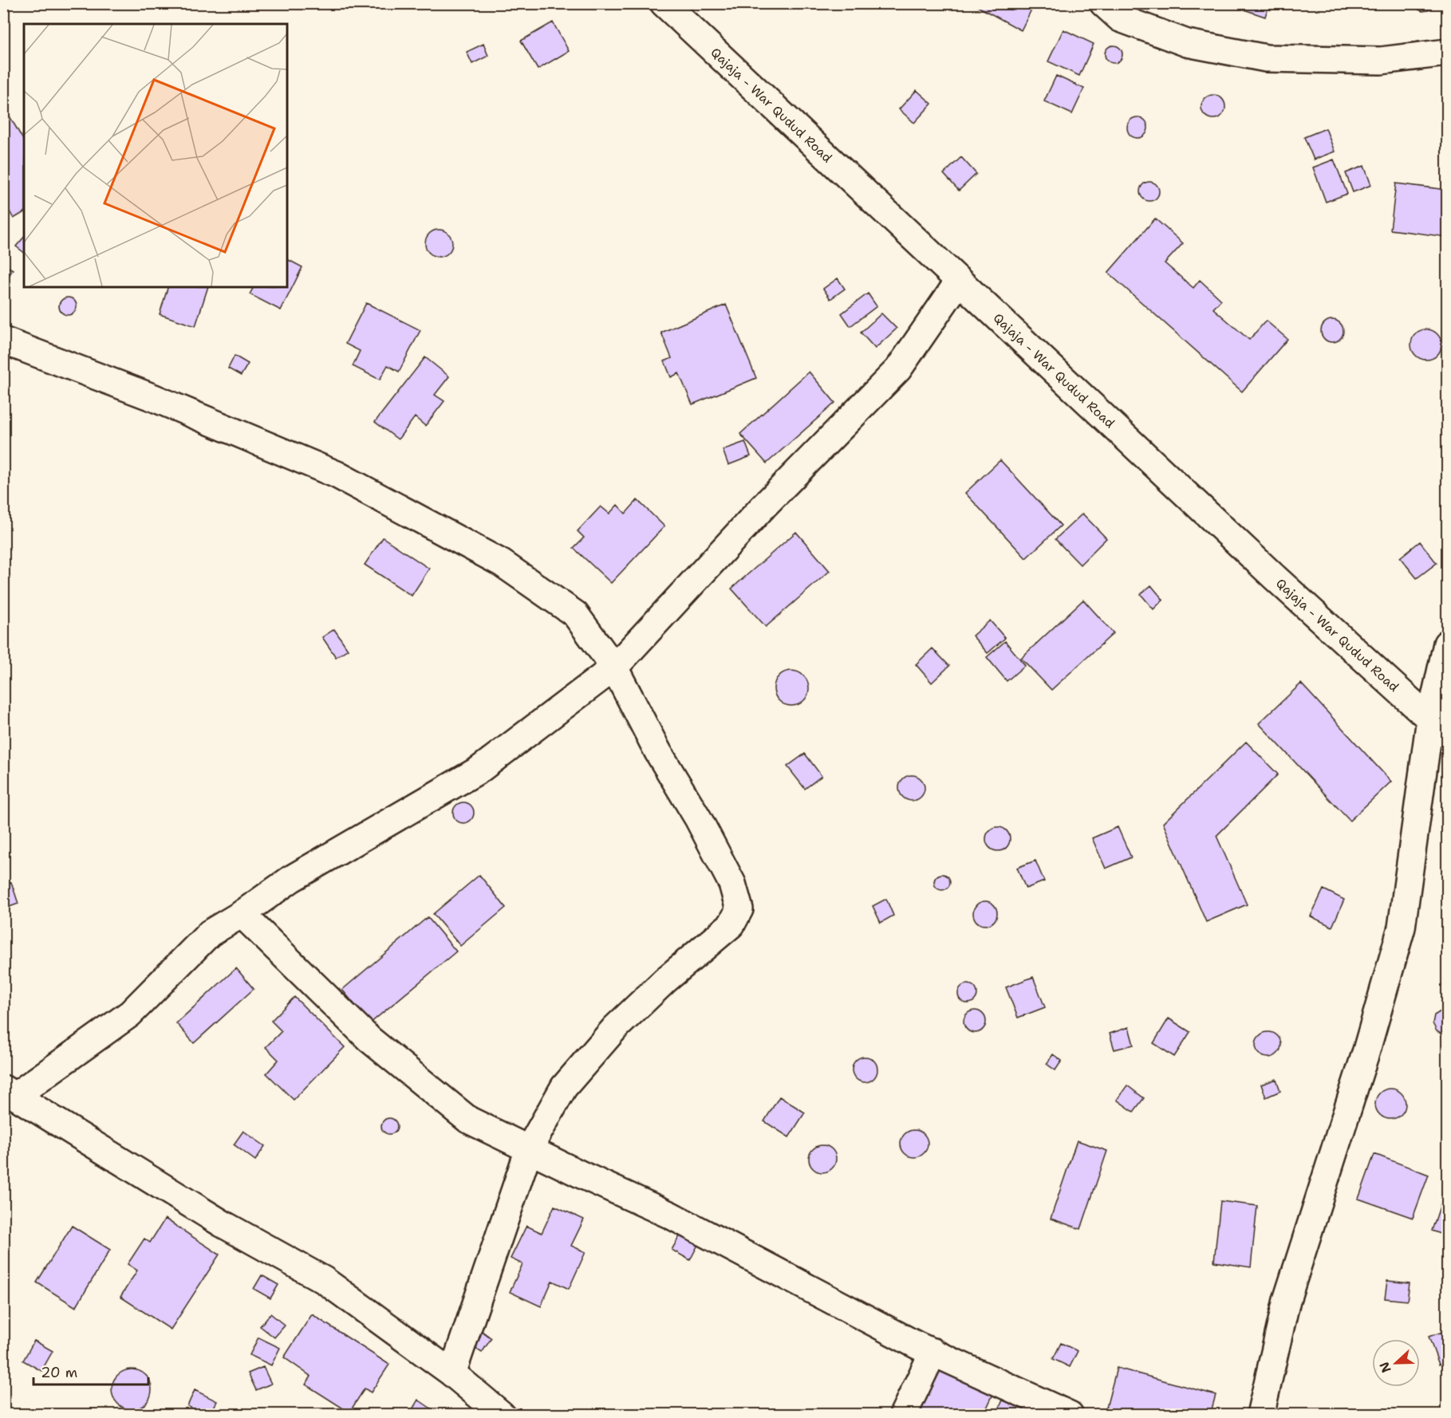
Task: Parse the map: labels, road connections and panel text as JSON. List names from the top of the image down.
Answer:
{
  "streets": {
    "street": ["Qajaja - War Qudud Road"]
  },
  "scale_bar": "20 m",
  "north": "left"
}
